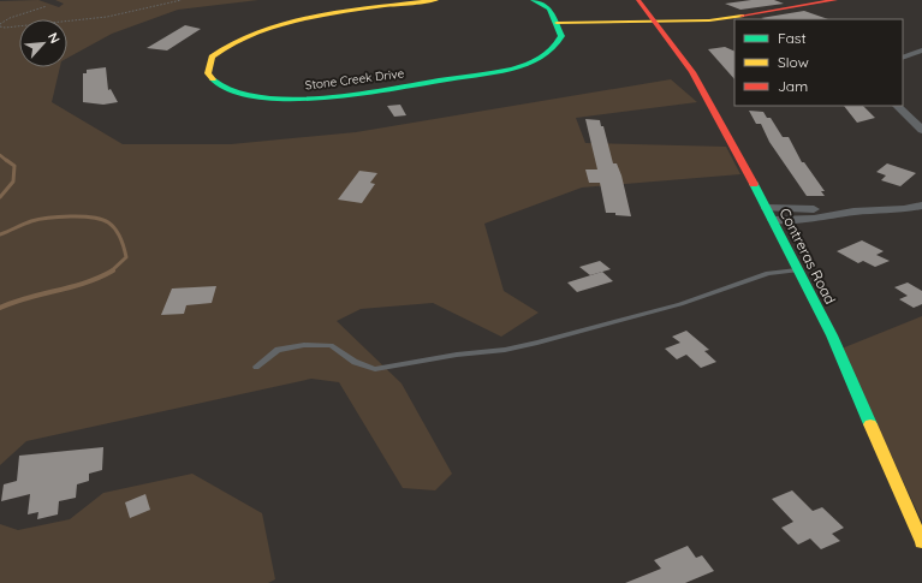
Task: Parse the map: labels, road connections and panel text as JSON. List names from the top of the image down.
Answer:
{
  "streets": {
    "street": ["Stone Creek Drive", "Contreras Road"]
  },
  "legend": ["Fast", "Slow", "Jam"],
  "north": "top right"
}
